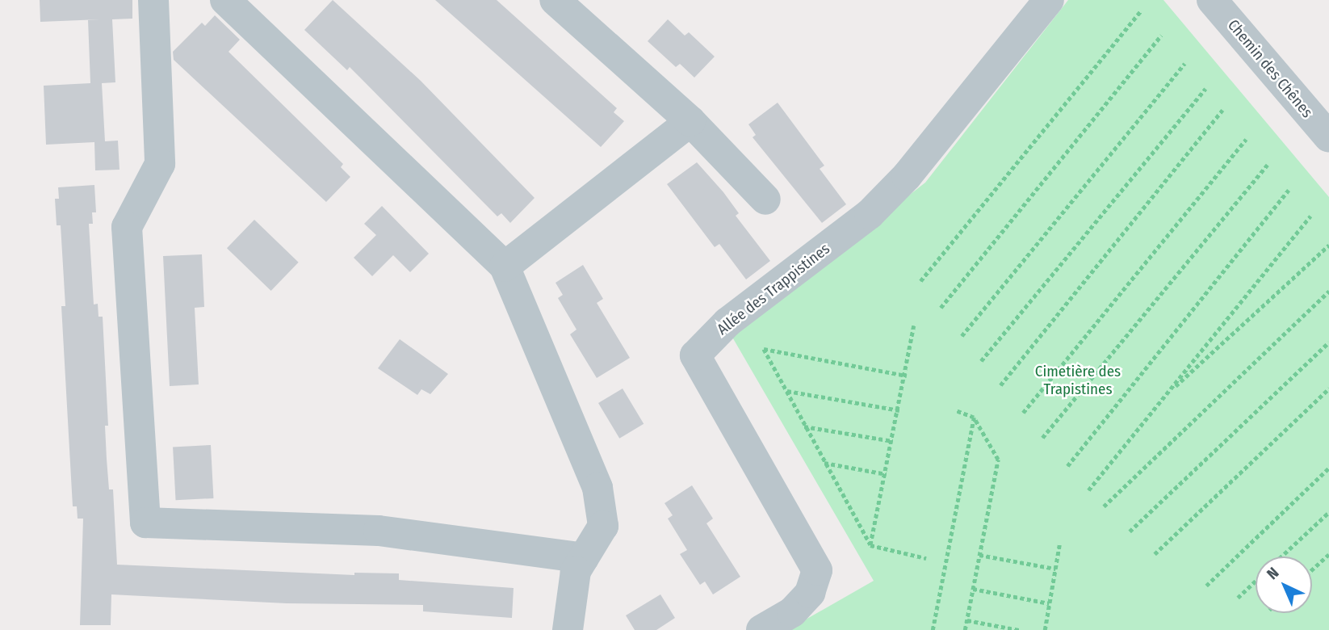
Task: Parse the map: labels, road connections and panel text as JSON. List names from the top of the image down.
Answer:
{
  "streets": {
    "street": ["Chemin des Chênes", "Allée des Trappistines"]
  },
  "parks": ["Cimetière des Trapistines"],
  "north": "top left"
}
